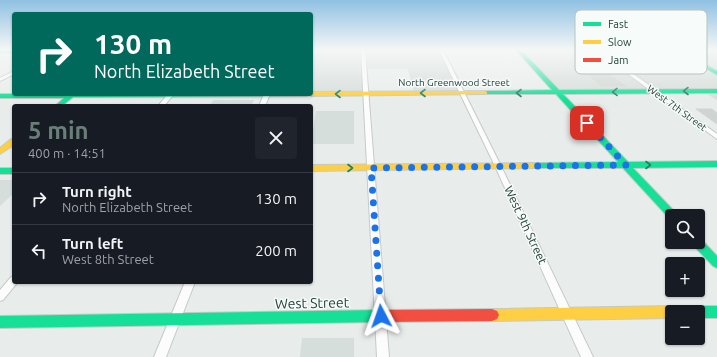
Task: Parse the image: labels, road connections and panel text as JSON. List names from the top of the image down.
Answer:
{
  "streets": {
    "main road": ["North Greenwood Street", "West Street"],
    "street": ["West 7th Street", "West 9th Street"]
  },
  "crossings": [
    ["North Greenwood Street", "West 7th Street"],
    ["North Greenwood Street", "West 9th Street"],
    ["West 9th Street", "West Street"]
  ],
  "legend": ["Fast", "Slow", "Jam"],
  "page": {
    "turn": ["130 m", "North Elizabeth Street"],
    "heading": ["5 min", "400 m · 14:51"],
    "list": [
      {
        "name": "Turn right",
        "note": "North Elizabeth Street",
        "value": "130 m"
      },
      {
        "name": "Turn left",
        "note": "West 8th Street",
        "value": "200 m"
      }
    ],
    "map_buttons": ["+", "−"]
  }
}
